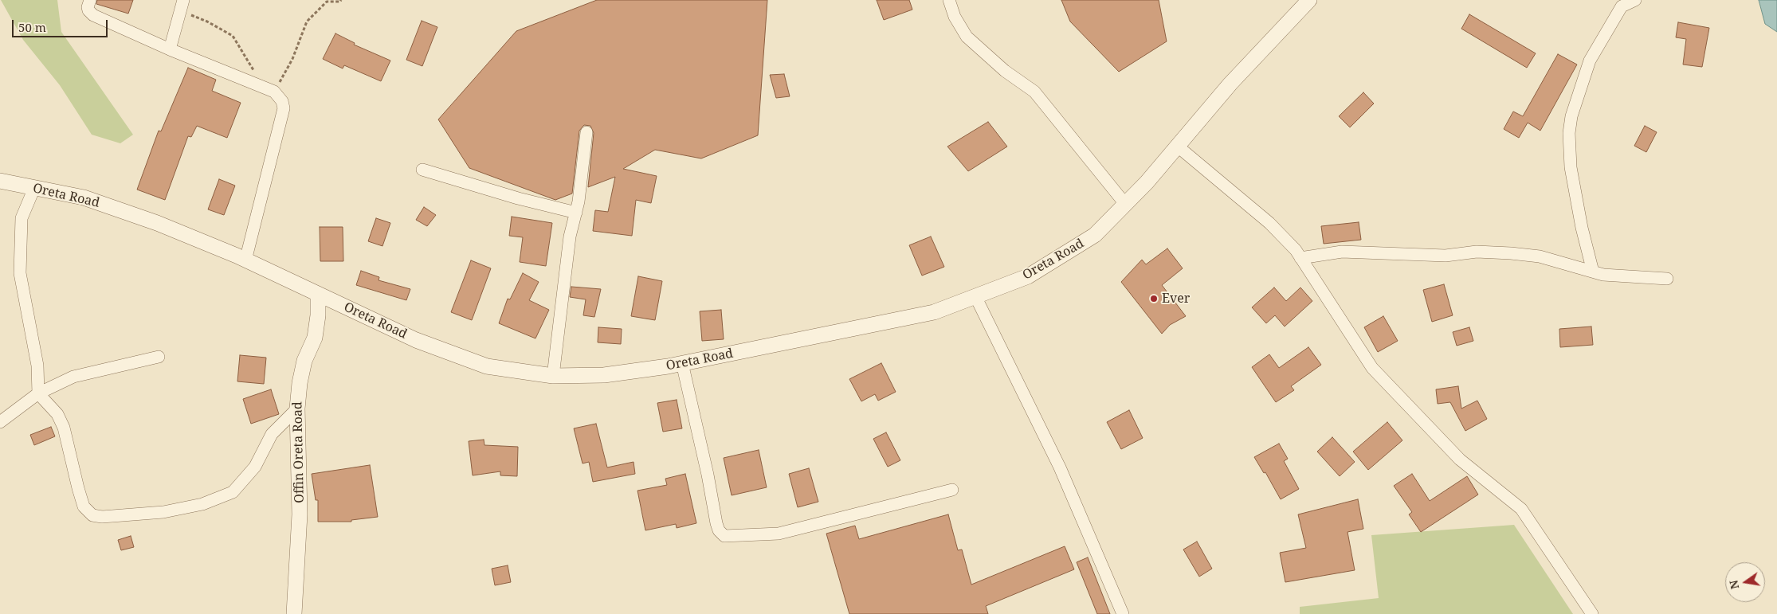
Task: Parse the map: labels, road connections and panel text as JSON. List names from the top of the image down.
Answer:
{
  "streets": {
    "street": ["Oreta Road", "Offin Oreta Road"]
  },
  "crossings": [
    ["Oreta Road", "Offin Oreta Road"]
  ],
  "places": ["Ever"],
  "scale_bar": "50 m",
  "north": "left"
}
